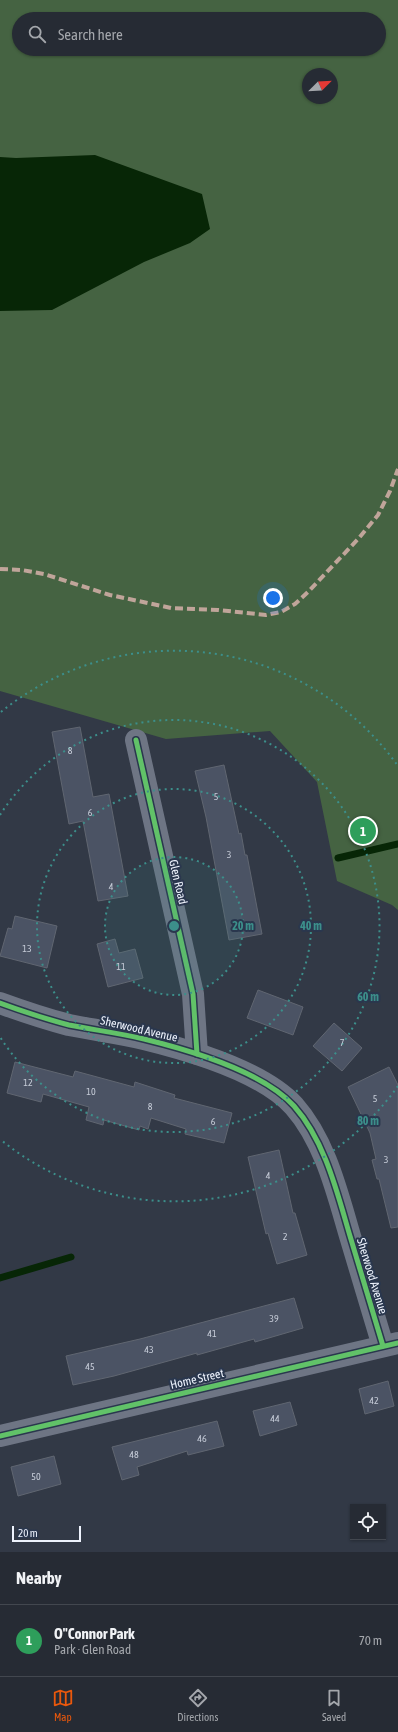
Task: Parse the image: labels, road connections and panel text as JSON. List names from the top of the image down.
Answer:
{
  "streets": {
    "street": ["Glen Road", "Sherwood Avenue", "Home Street"]
  },
  "crossings": [
    ["Glen Road", "Sherwood Avenue"],
    ["Sherwood Avenue", "Home Street"]
  ],
  "house_numbers": [
    "8",
    "5",
    "6",
    "3",
    "4",
    "13",
    "11",
    "7",
    "12",
    "10",
    "5",
    "8",
    "6",
    "3",
    "4",
    "2",
    "39",
    "41",
    "43",
    "45",
    "42",
    "44",
    "46",
    "48",
    "50"
  ],
  "scale_bar": "20 m",
  "north": "top right",
  "page": {
    "search": "Search here",
    "pins": "1",
    "scale": "20 m",
    "heading": "Nearby",
    "list": [
      {
        "mark": "1",
        "name": "O\"Connor Park",
        "note": "Park · Glen Road",
        "value": "70 m"
      }
    ],
    "nav": ["Map", "Directions", "Saved"]
  },
  "rings": [
    "20 m",
    "40 m",
    "60 m",
    "80 m"
  ]
}
